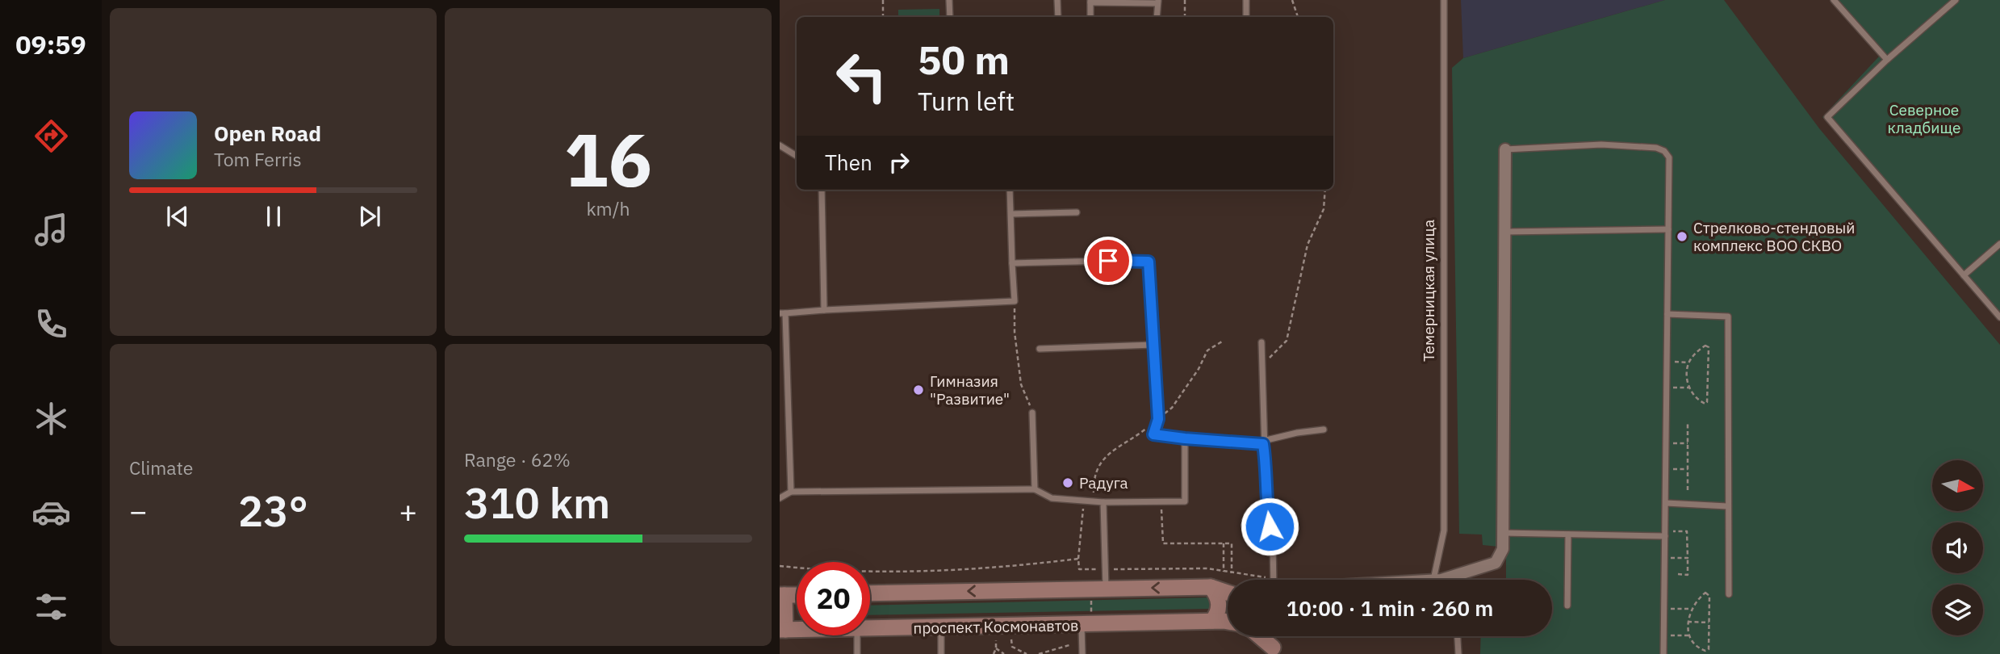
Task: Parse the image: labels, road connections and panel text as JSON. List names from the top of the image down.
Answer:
{
  "streets": {
    "main road": ["проспект Космонавтов"],
    "lane": ["Темерницкая улица"]
  },
  "parks": ["Северное кладбище"],
  "places": ["Стрелково-стендовый комплекс ВОО СКВО", "Гимназия \"Развитие\"", "Радуга"],
  "north": "right",
  "page": {
    "tabs": "09:59",
    "tile": [
      ["16", "km/h"],
      "Climate",
      ["Range · 62%", "310 km"]
    ],
    "turn": ["50 m", "Turn left"],
    "song": ["Open Road", "Tom Ferris"],
    "then": "Then",
    "heat": ["−", "23°", "+"],
    "limit": "20",
    "trip": "10:00 · 1 min · 260 m"
  }
}
